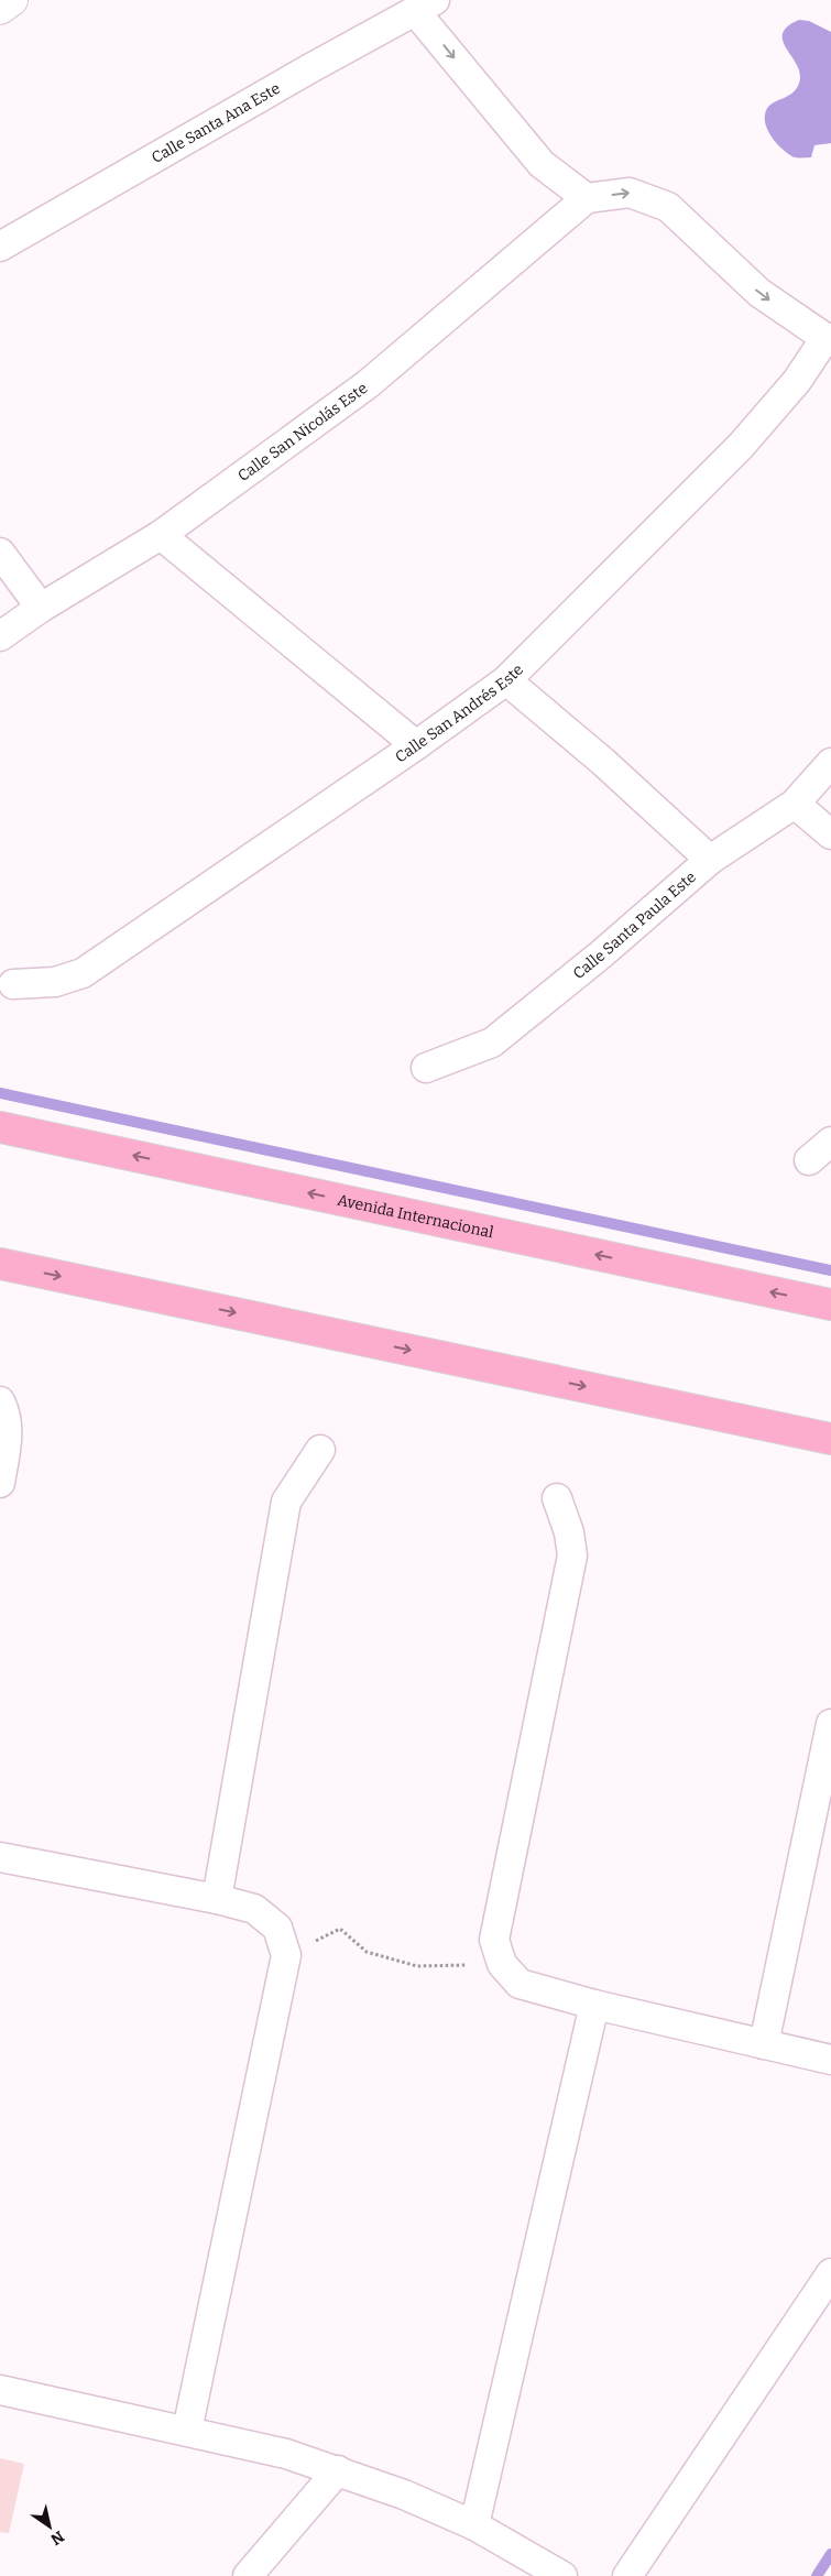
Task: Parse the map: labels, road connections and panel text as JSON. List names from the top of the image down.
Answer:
{
  "streets": {
    "main road": ["Avenida Internacional"],
    "street": [
      "Calle Santa Ana Este",
      "Calle San Nicolás Este",
      "Calle San Andrés Este",
      "Calle Santa Paula Este"
    ]
  },
  "north": "bottom right"
}
